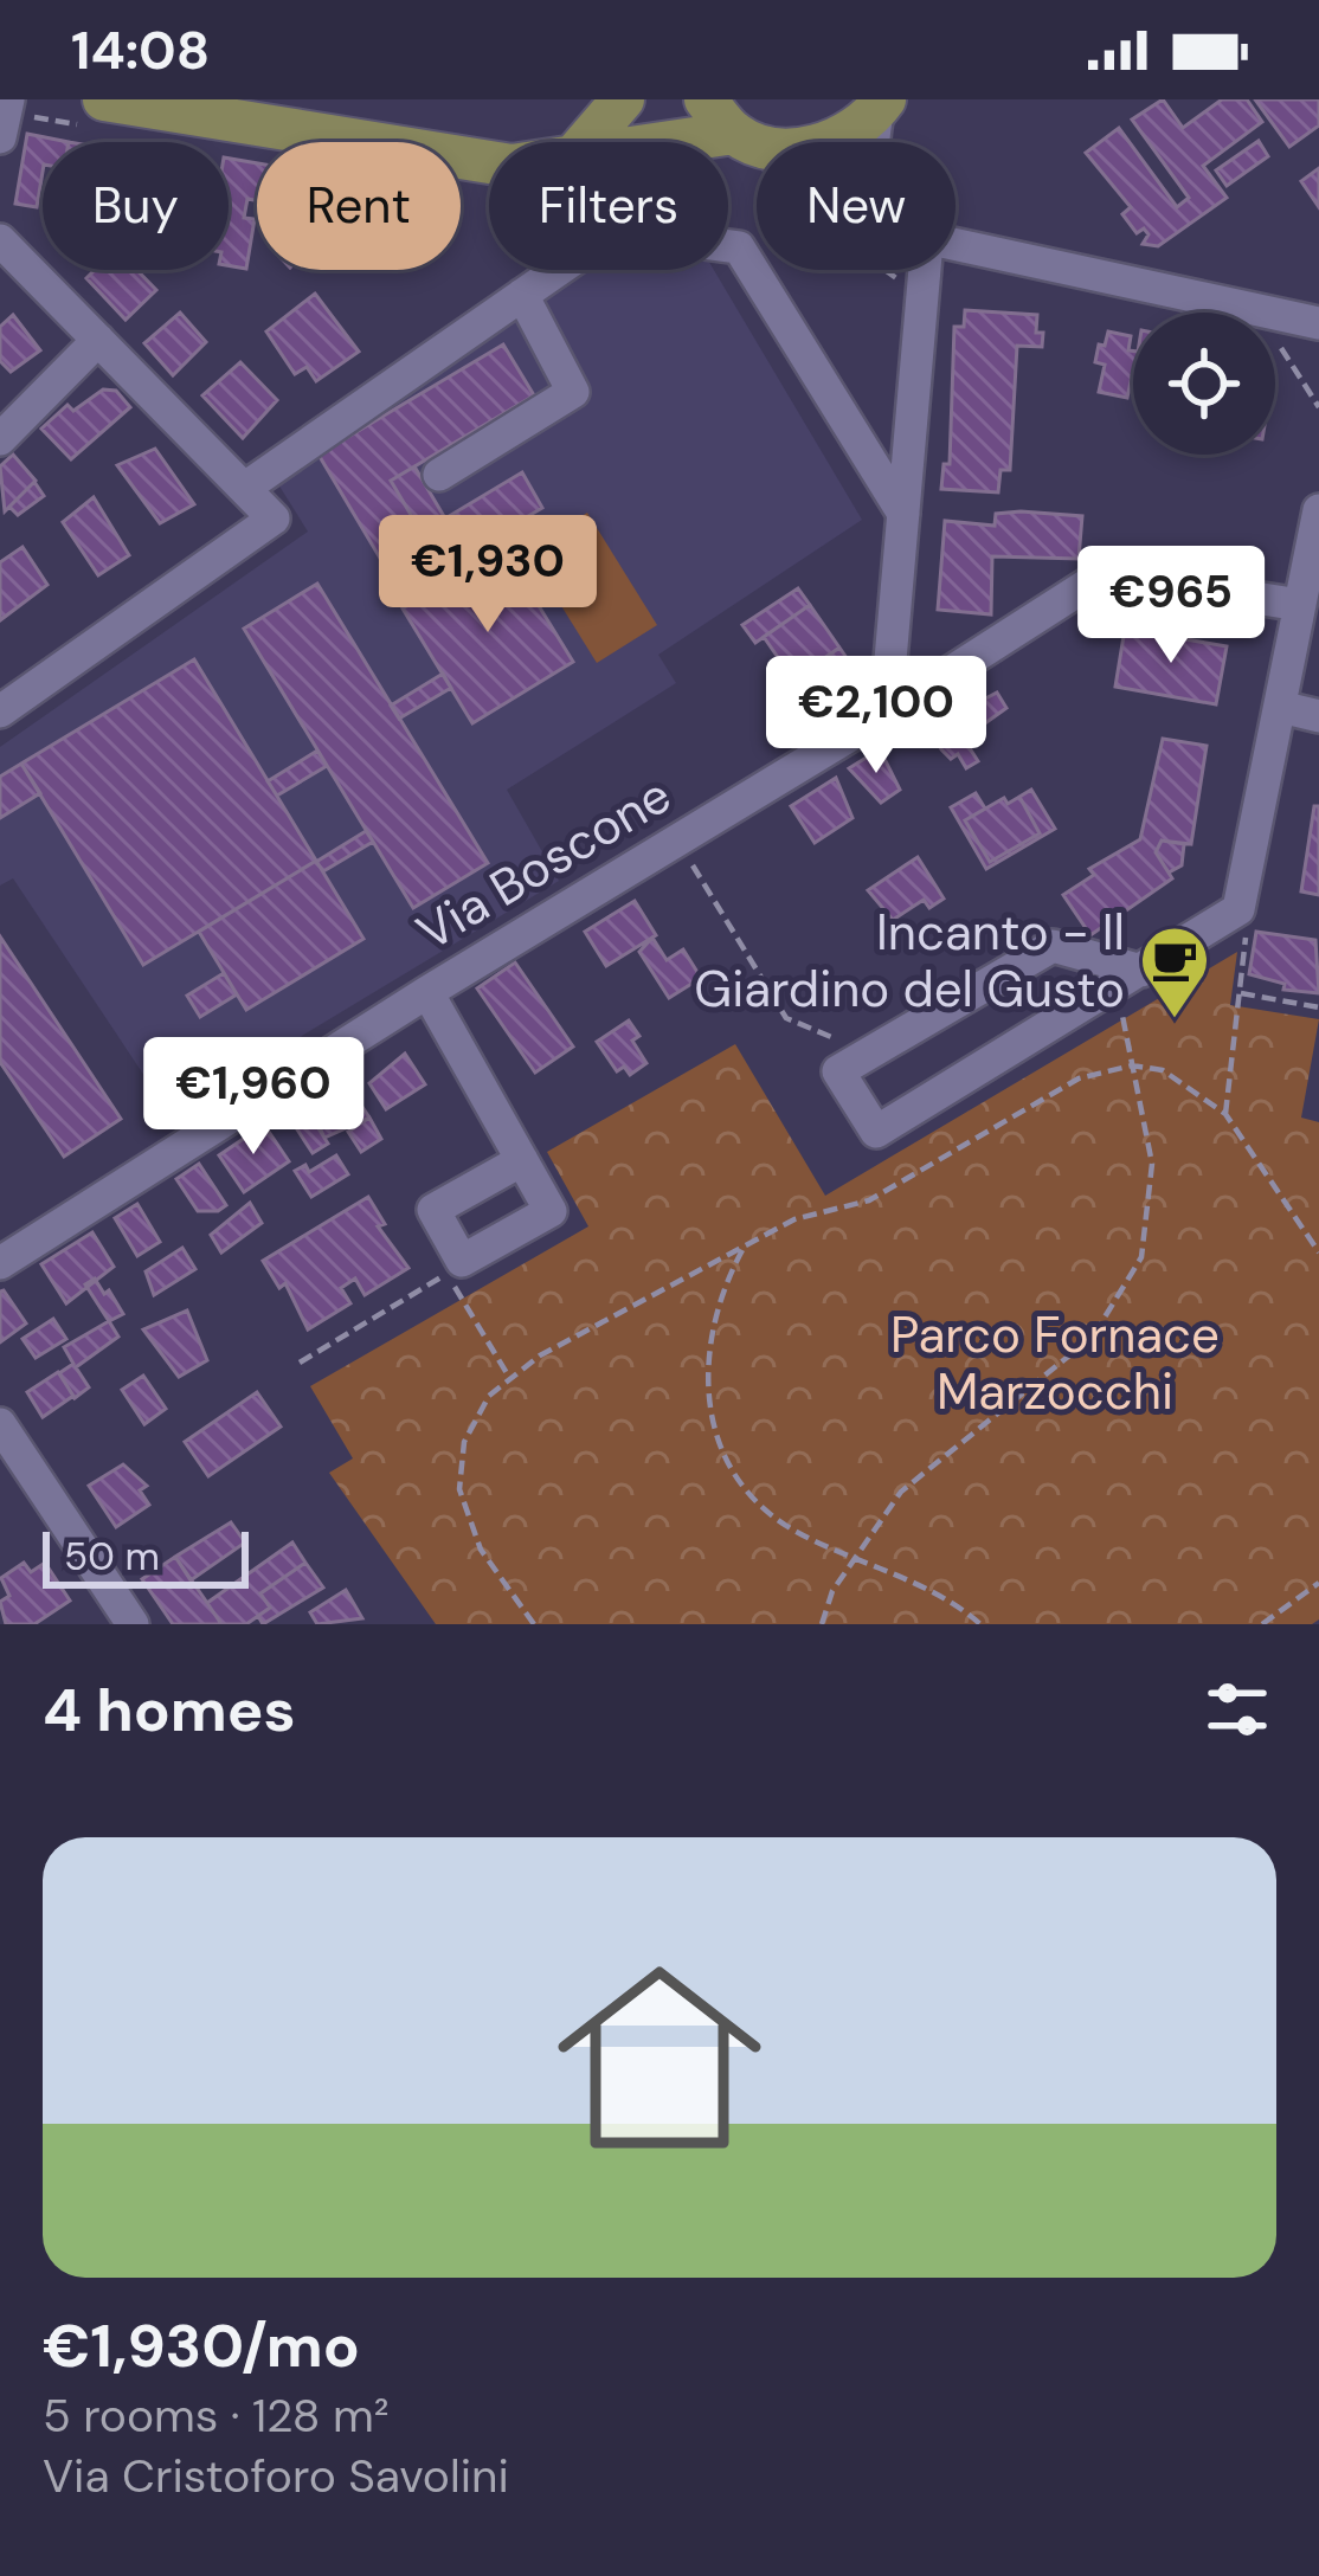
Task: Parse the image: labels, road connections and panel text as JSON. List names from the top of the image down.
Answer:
{
  "streets": {
    "street": ["Via Boscone"]
  },
  "parks": ["Parco Fornace Marzocchi"],
  "places": {
    "cafe": ["Incanto - Il Giardino del Gusto"]
  },
  "scale_bar": "50 m",
  "page": {
    "status": "14:08",
    "chip": [
      "Buy",
      "Rent",
      "Filters",
      "New"
    ],
    "price": [
      "€1,930",
      "€965",
      "€2,100",
      "€1,960"
    ],
    "scale": "50 m",
    "heading": "4 homes",
    "list": [
      {
        "name": "€1,930/mo",
        "note": "5 rooms · 128 m² · Via Cristoforo Savolini"
      }
    ]
  }
}
